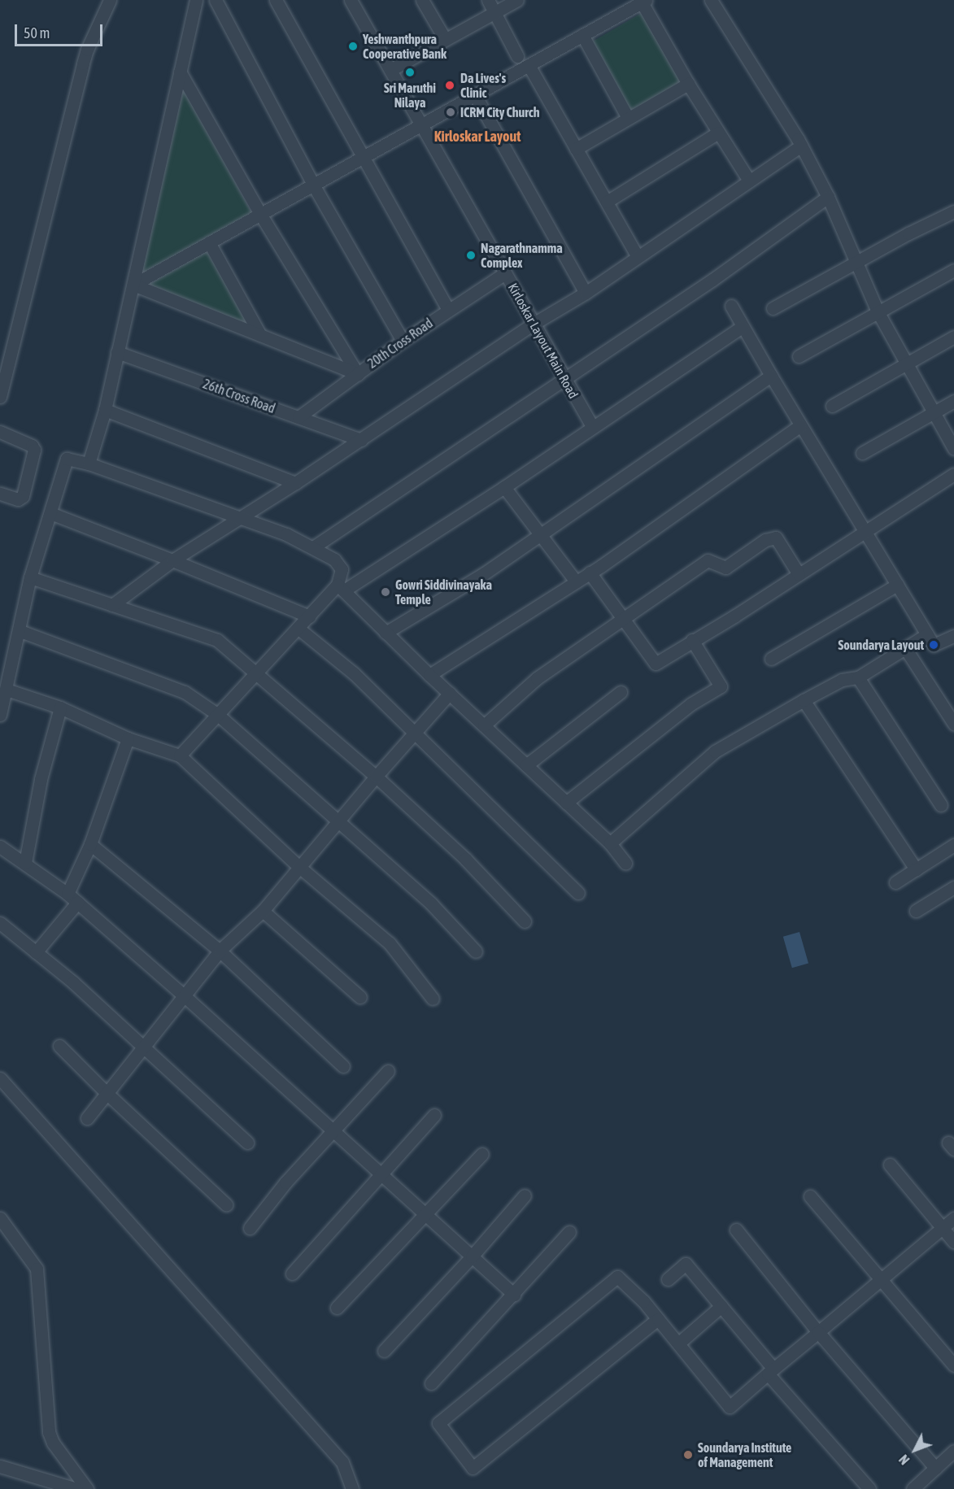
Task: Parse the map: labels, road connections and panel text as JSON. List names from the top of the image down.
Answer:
{
  "streets": {
    "street": ["Kirloskar Layout Main Road", "20th Cross Road", "26th Cross Road"]
  },
  "crossings": [
    ["Kirloskar Layout Main Road", "20th Cross Road"],
    ["20th Cross Road", "26th Cross Road"]
  ],
  "districts": ["Kirloskar Layout"],
  "places": [
    "Yeshwanthpura Cooperative Bank",
    "Sri Maruthi Nilaya",
    "Da Lives's Clinic",
    "ICRM City Church",
    "Nagarathnamma Complex",
    "Gowri Siddivinayaka Temple",
    "Soundarya Layout",
    "Soundarya Institute of Management"
  ],
  "scale_bar": "50 m",
  "north": "bottom left"
}
